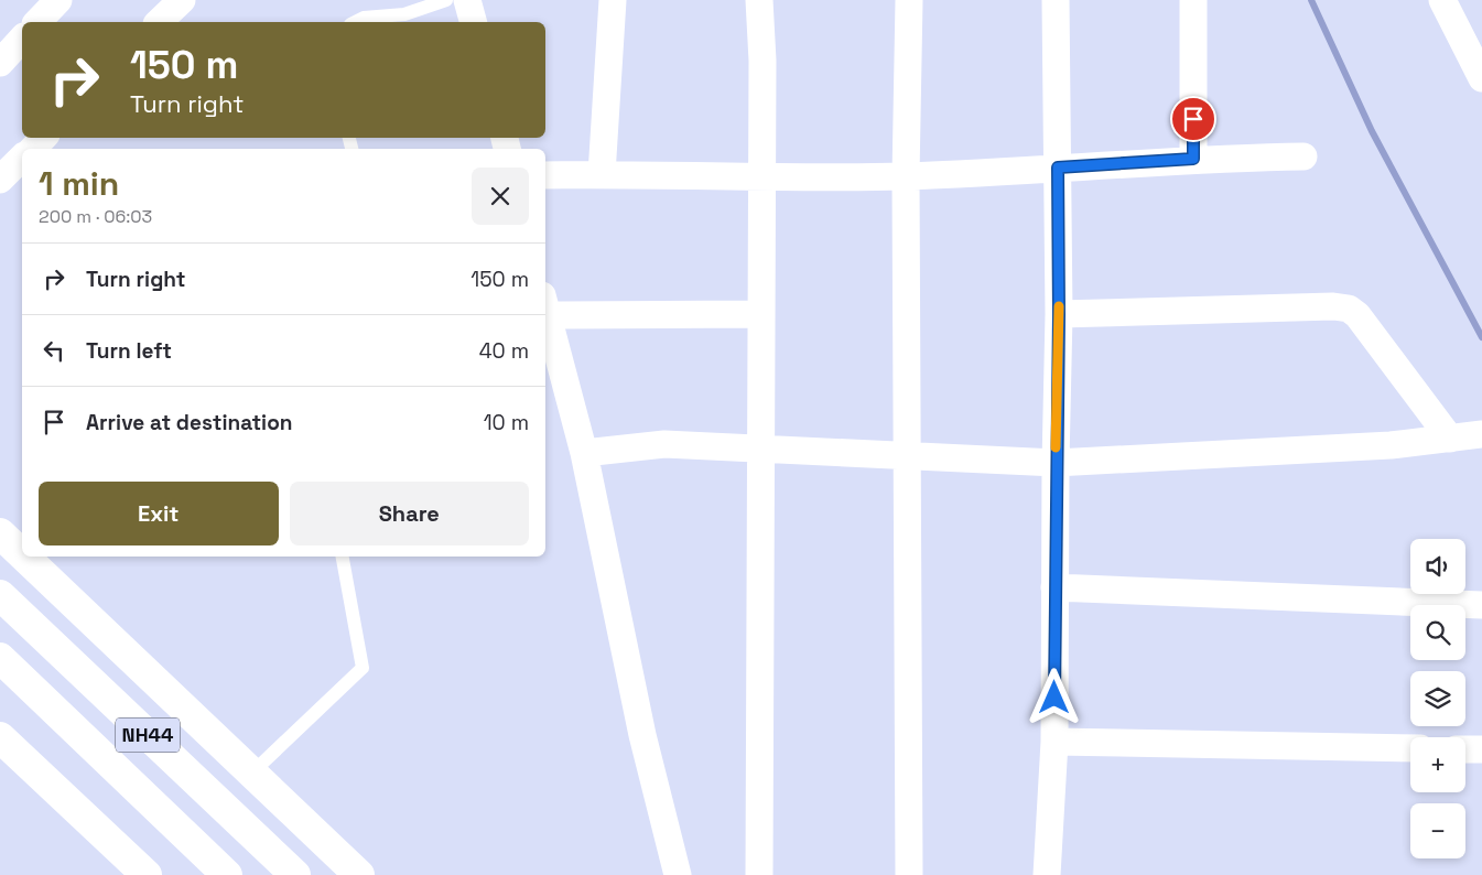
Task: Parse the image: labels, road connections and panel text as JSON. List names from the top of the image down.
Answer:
{
  "streets": {
    "main road": ["NH44"]
  },
  "page": {
    "turn": ["150 m", "Turn right"],
    "heading": ["1 min", "200 m · 06:03"],
    "list": [
      {
        "name": "Turn right",
        "value": "150 m"
      },
      {
        "name": "Turn left",
        "value": "40 m"
      },
      {
        "name": "Arrive at destination",
        "value": "10 m"
      }
    ],
    "buttons": ["Exit", "Share"],
    "map_buttons": ["+", "−"]
  }
}
